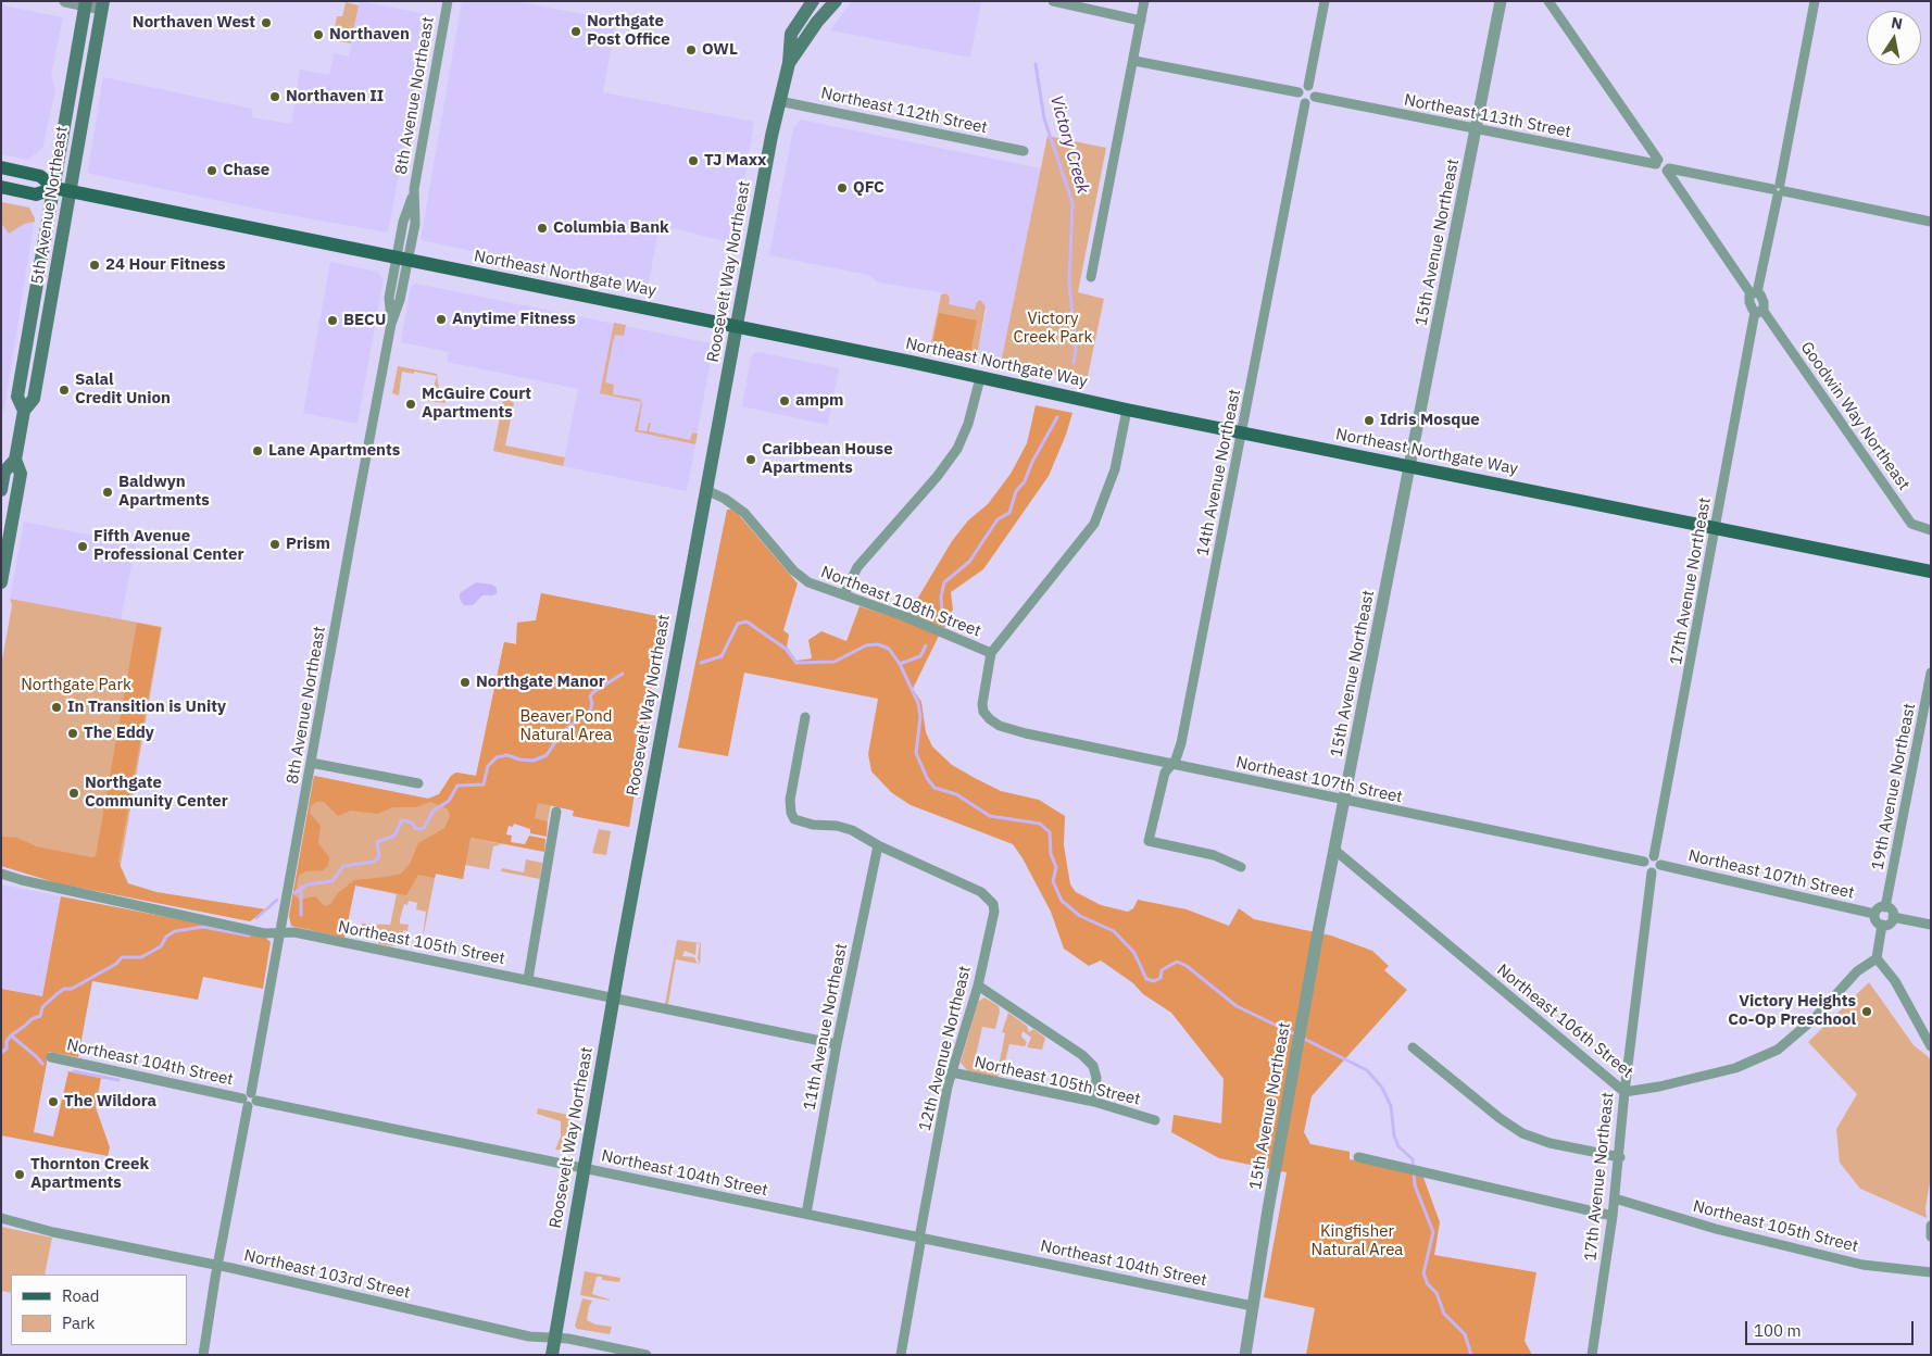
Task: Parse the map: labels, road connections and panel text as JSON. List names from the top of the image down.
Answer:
{
  "streets": {
    "main road": ["5th Avenue Northeast", "Roosevelt Way Northeast", "Northeast Northgate Way"],
    "street": [
      "8th Avenue Northeast",
      "Northeast 112th Street",
      "Northeast 113th Street",
      "15th Avenue Northeast",
      "Goodwin Way Northeast",
      "14th Avenue Northeast",
      "17th Avenue Northeast",
      "Northeast 108th Street",
      "Northeast 107th Street",
      "19th Avenue Northeast",
      "Northeast 105th Street",
      "Northeast 106th Street",
      "11th Avenue Northeast",
      "12th Avenue Northeast",
      "Northeast 104th Street",
      "Northeast 103rd Street"
    ]
  },
  "crossings": [
    ["8th Avenue Northeast", "Northeast Northgate Way"],
    ["8th Avenue Northeast", "Northeast 105th Street"],
    ["8th Avenue Northeast", "Northeast 104th Street"],
    ["8th Avenue Northeast", "Northeast 103rd Street"],
    ["Northeast 112th Street", "Roosevelt Way Northeast"],
    ["Northeast 113th Street", "15th Avenue Northeast"],
    ["Northeast 113th Street", "14th Avenue Northeast"],
    ["5th Avenue Northeast", "Northeast Northgate Way"],
    ["15th Avenue Northeast", "Northeast Northgate Way"],
    ["15th Avenue Northeast", "Northeast 107th Street"],
    ["15th Avenue Northeast", "Northeast 106th Street"],
    ["15th Avenue Northeast", "Northeast 104th Street"],
    ["Roosevelt Way Northeast", "Northeast Northgate Way"],
    ["Roosevelt Way Northeast", "Northeast 108th Street"],
    ["Roosevelt Way Northeast", "Northeast 105th Street"],
    ["Roosevelt Way Northeast", "Northeast 104th Street"],
    ["Roosevelt Way Northeast", "Northeast 103rd Street"],
    ["Northeast Northgate Way", "14th Avenue Northeast"],
    ["Northeast Northgate Way", "17th Avenue Northeast"],
    ["Goodwin Way Northeast", "17th Avenue Northeast"],
    ["14th Avenue Northeast", "Northeast 107th Street"],
    ["17th Avenue Northeast", "Northeast 107th Street"],
    ["17th Avenue Northeast", "Northeast 105th Street"],
    ["17th Avenue Northeast", "Northeast 106th Street"],
    ["Northeast 108th Street", "Northeast 107th Street"],
    ["Northeast 107th Street", "19th Avenue Northeast"],
    ["Northeast 105th Street", "11th Avenue Northeast"],
    ["Northeast 105th Street", "12th Avenue Northeast"],
    ["11th Avenue Northeast", "12th Avenue Northeast"],
    ["11th Avenue Northeast", "Northeast 104th Street"],
    ["12th Avenue Northeast", "Northeast 104th Street"]
  ],
  "water": ["Victory Creek"],
  "parks": [
    "Victory Creek Park",
    "Northgate Park",
    "Beaver Pond Natural Area",
    "Kingfisher Natural Area"
  ],
  "places": [
    "Northaven West",
    "Northgate Post Office",
    "Northaven",
    "OWL",
    "Northaven II",
    "TJ Maxx",
    "Chase",
    "QFC",
    "Columbia Bank",
    "24 Hour Fitness",
    "Anytime Fitness",
    "BECU",
    "Salal Credit Union",
    "ampm",
    "McGuire Court Apartments",
    "Idris Mosque",
    "Lane Apartments",
    "Caribbean House Apartments",
    "Baldwyn Apartments",
    "Prism",
    "Fifth Avenue Professional Center",
    "Northgate Manor",
    "In Transition is Unity",
    "The Eddy",
    "Northgate Community Center",
    "Victory Heights Co-Op Preschool",
    "The Wildora",
    "Thornton Creek Apartments"
  ],
  "legend": ["Road", "Park"],
  "scale_bar": "100 m",
  "north": "top"
}
